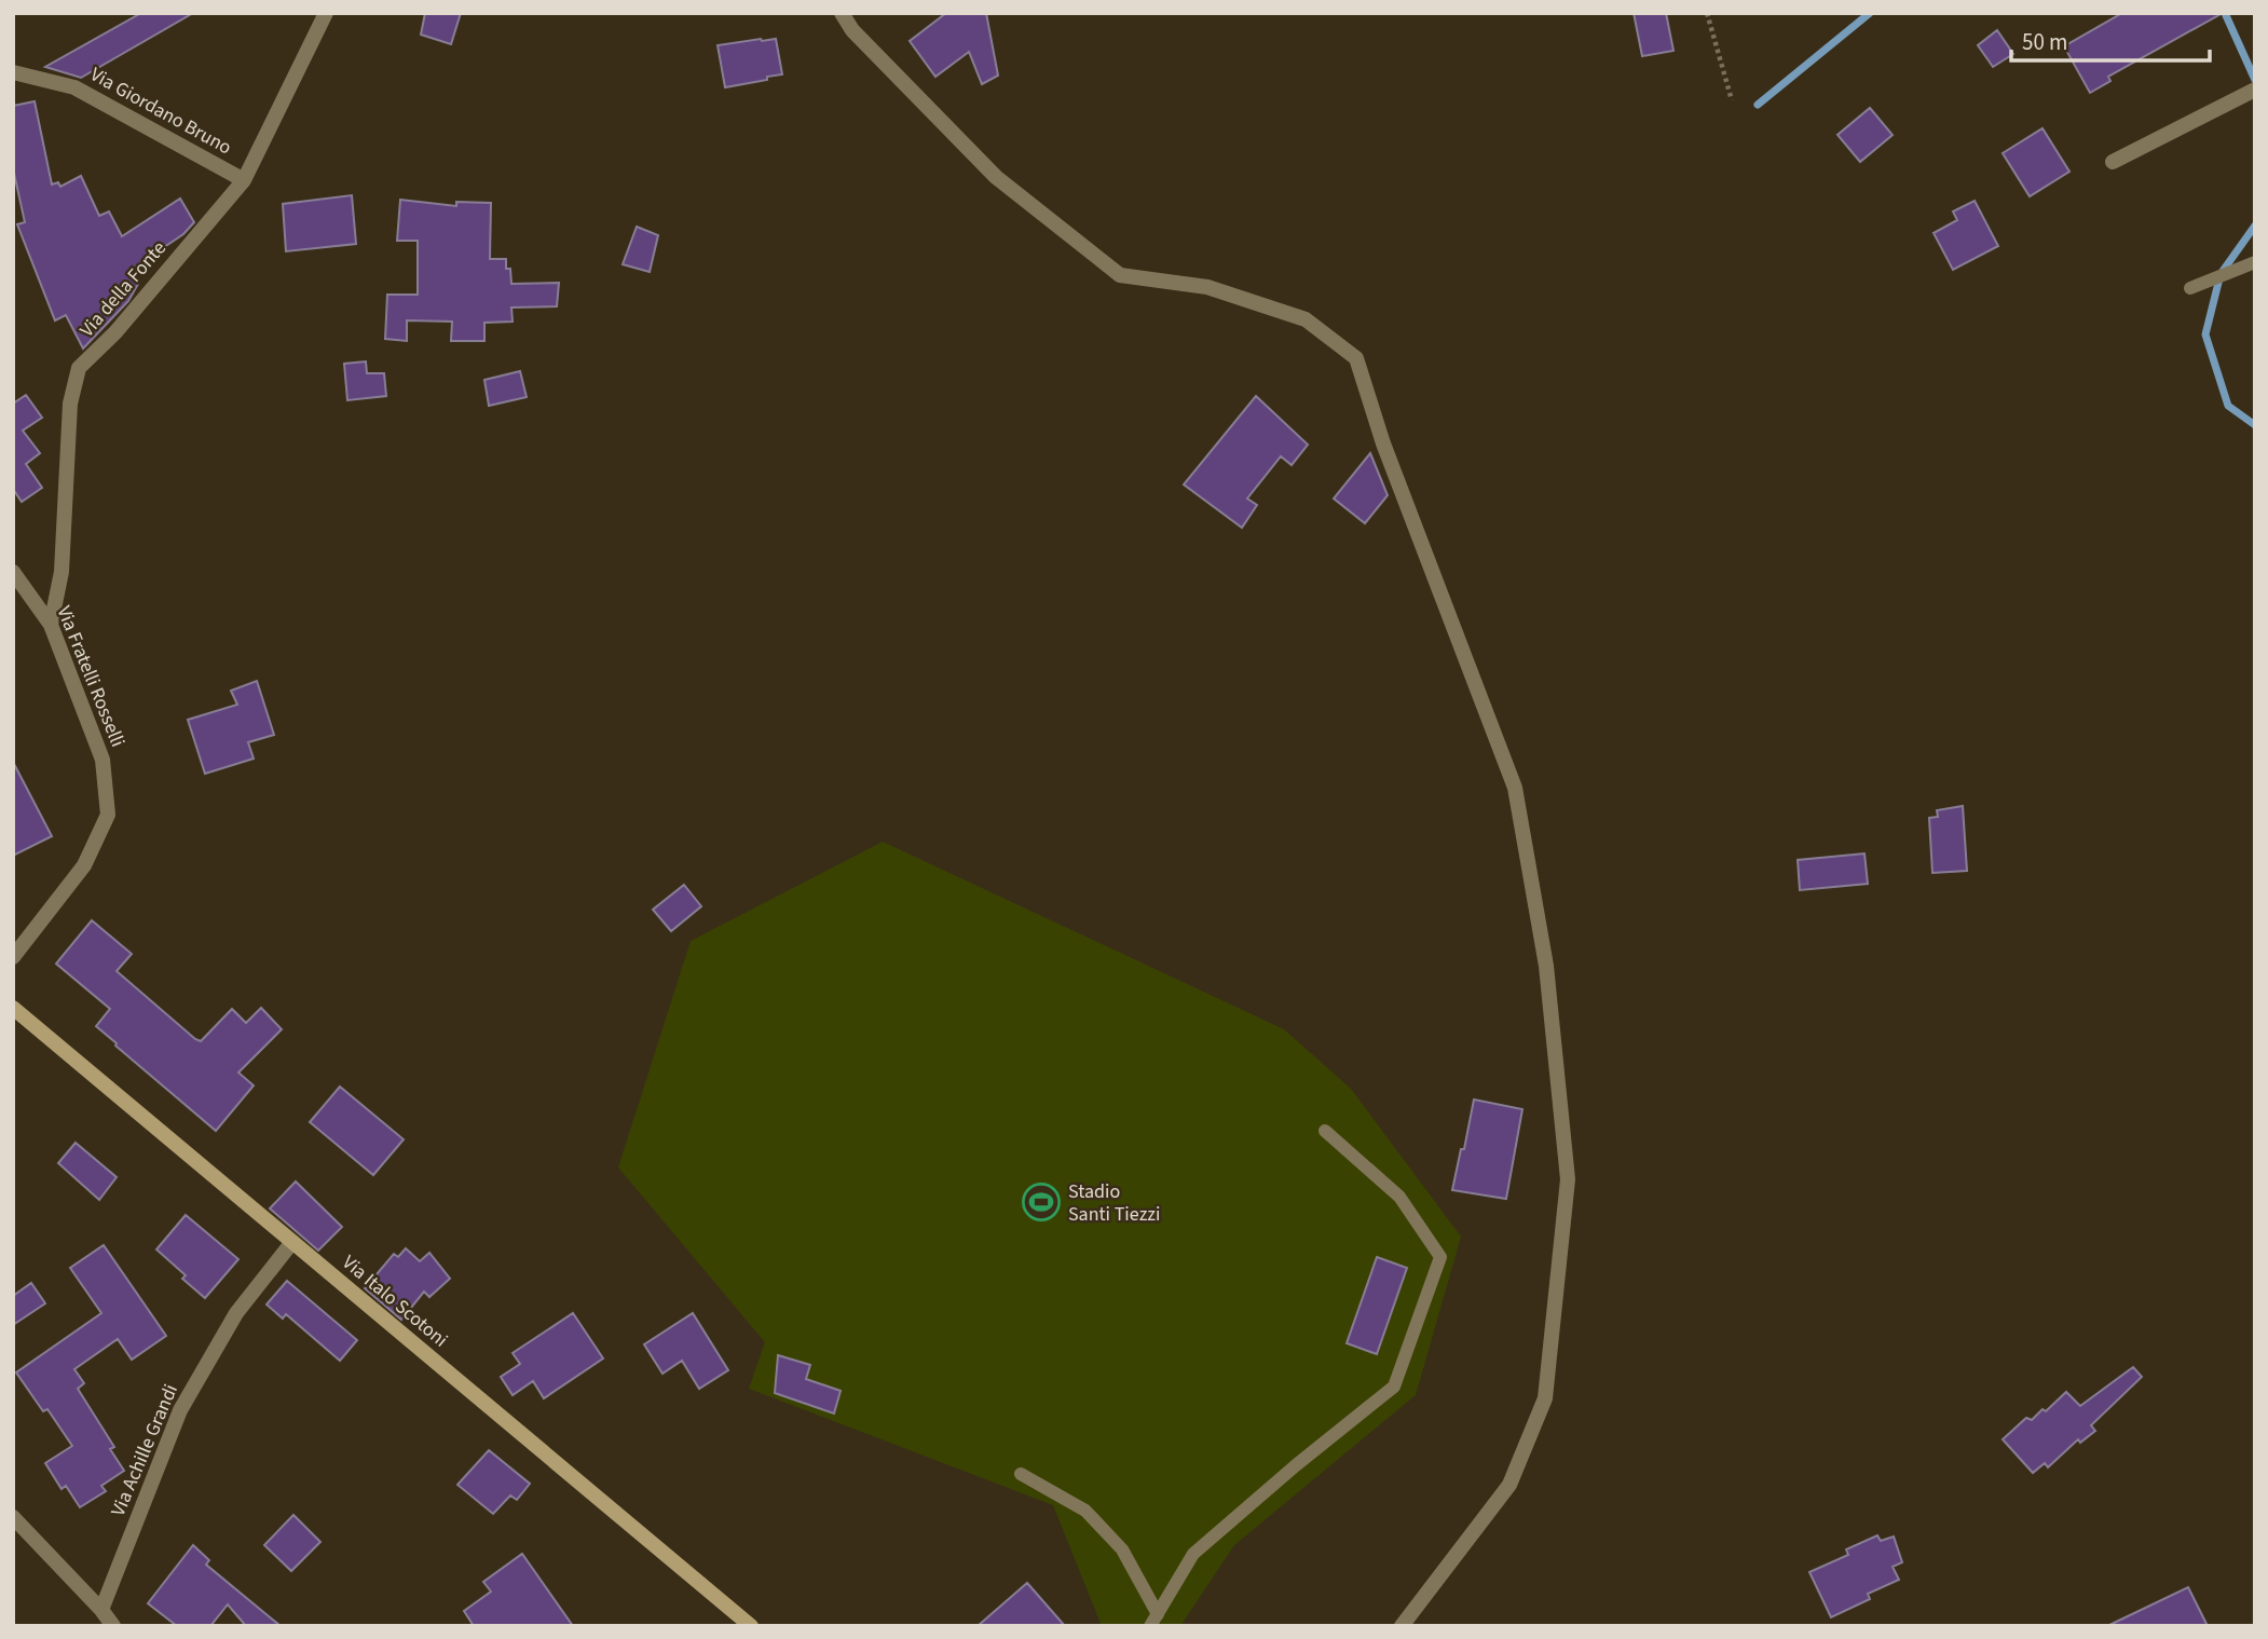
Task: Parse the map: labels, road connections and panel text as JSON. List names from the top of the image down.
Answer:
{
  "streets": {
    "street": [
      "Via Giordano Bruno",
      "Via della Fonte",
      "Via Fratelli Rosselli",
      "Via Italo Scotoni",
      "Via Achille Grandi"
    ]
  },
  "crossings": [
    ["Via Giordano Bruno", "Via della Fonte"],
    ["Via della Fonte", "Via Fratelli Rosselli"],
    ["Via Italo Scotoni", "Via Achille Grandi"]
  ],
  "places": {
    "sports": ["Stadio Santi Tiezzi"]
  },
  "scale_bar": "50 m"
}
